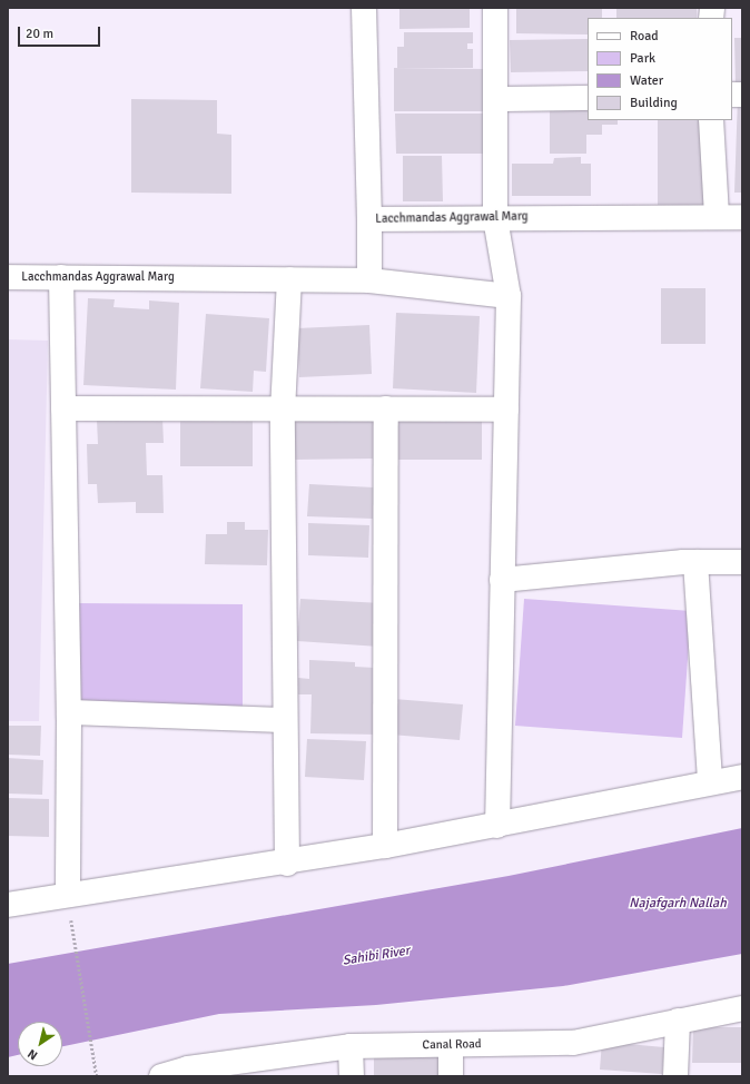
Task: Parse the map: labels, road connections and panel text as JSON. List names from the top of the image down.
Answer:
{
  "streets": {
    "street": ["Lacchmandas Aggrawal Marg", "Canal Road"]
  },
  "water": ["Najafgarh Nallah", "Sahibi River"],
  "legend": [
    "Road",
    "Park",
    "Water",
    "Building"
  ],
  "scale_bar": "20 m",
  "north": "bottom left"
}
